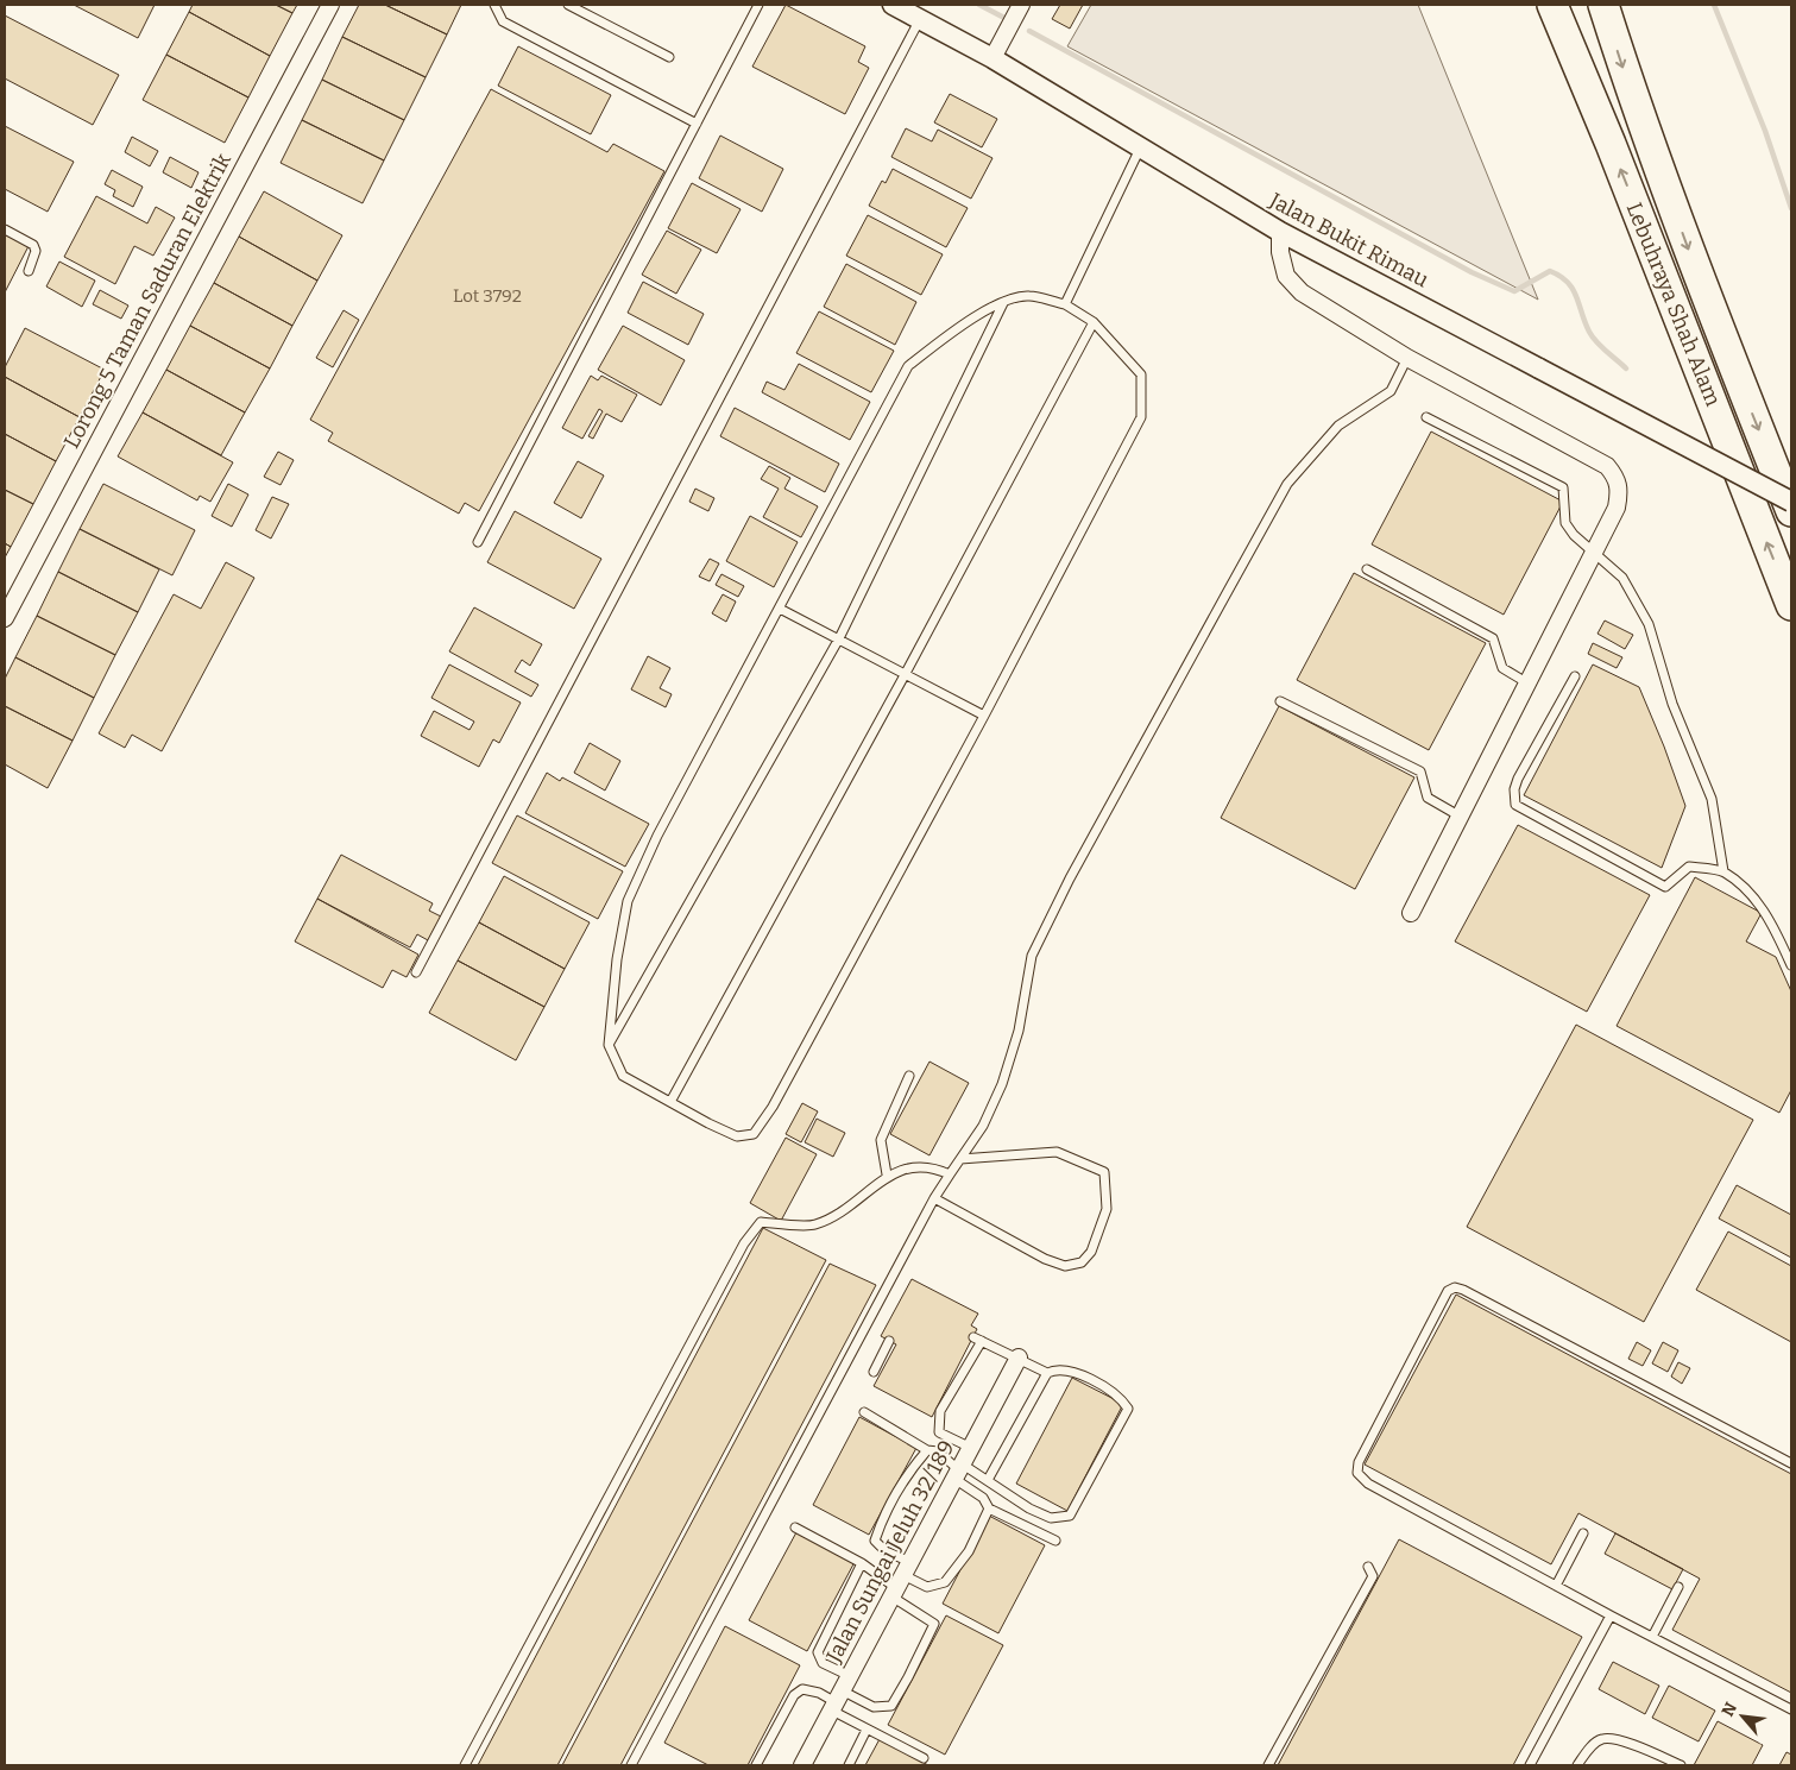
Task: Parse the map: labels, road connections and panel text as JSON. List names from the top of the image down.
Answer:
{
  "streets": {
    "highway": ["Lebuhraya Shah Alam"],
    "street": ["Jalan Bukit Rimau", "Lorong 5 Taman Saduran Elektrik", "Jalan Sungai Jeluh 32/189"]
  },
  "house_numbers": ["Lot 3792"],
  "north": "top left"
}
